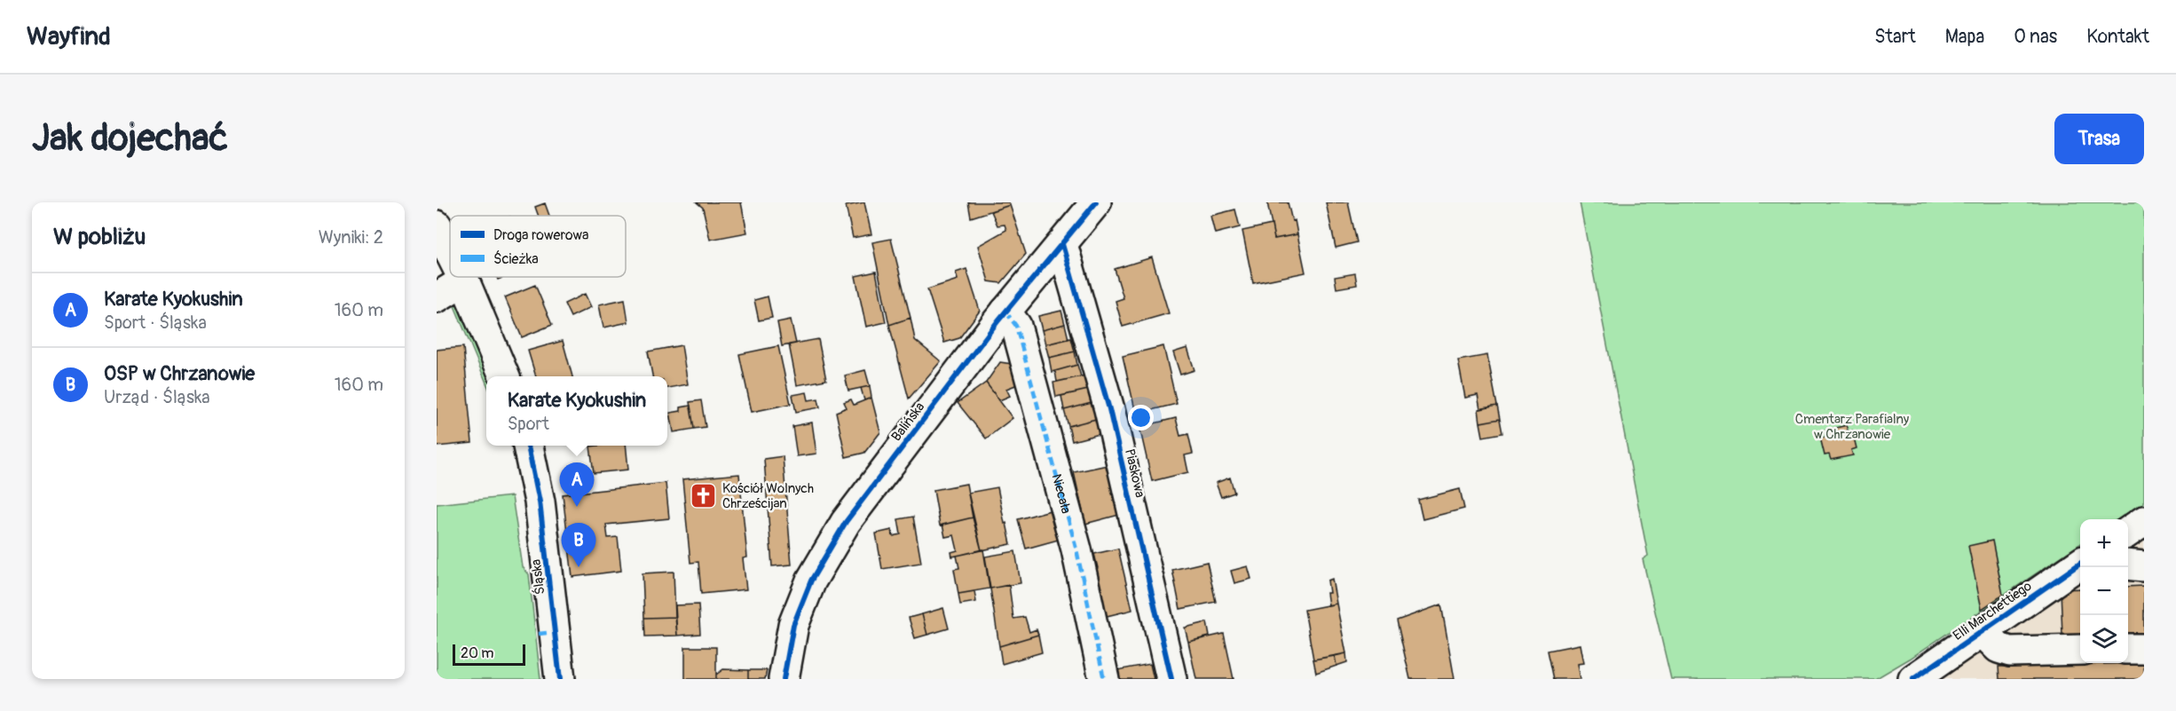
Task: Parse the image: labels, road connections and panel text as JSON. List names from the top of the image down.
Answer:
{
  "streets": {
    "street": [
      "Balińska",
      "Piaskowa",
      "Niecała",
      "Śląska",
      "Elli Marchettiego"
    ]
  },
  "crossings": [
    ["Balińska", "Piaskowa"],
    ["Balińska", "Niecała"]
  ],
  "parks": ["Cmentarz Parafialny w Chrzanowie"],
  "places": {
    "church": ["Kościół Wolnych Chrześcijan"]
  },
  "legend": ["Droga rowerowa", "Ścieżka"],
  "scale_bar": "20 m",
  "page": {
    "header": "Wayfind",
    "nav": [
      "Start",
      "Mapa",
      "O nas",
      "Kontakt"
    ],
    "buttons": "Trasa",
    "title": "Jak dojechać",
    "heading": ["W pobliżu", "Wyniki: 2"],
    "list": [
      {
        "mark": "A",
        "name": "Karate Kyokushin",
        "note": "Sport · Śląska",
        "value": "160 m"
      },
      {
        "mark": "B",
        "name": "OSP w Chrzanowie",
        "note": "Urząd · Śląska",
        "value": "160 m"
      }
    ],
    "popup": ["Karate Kyokushin", "Sport"],
    "pins": ["A", "B"],
    "map_buttons": ["+", "−"],
    "scale": "20 m"
  }
}
